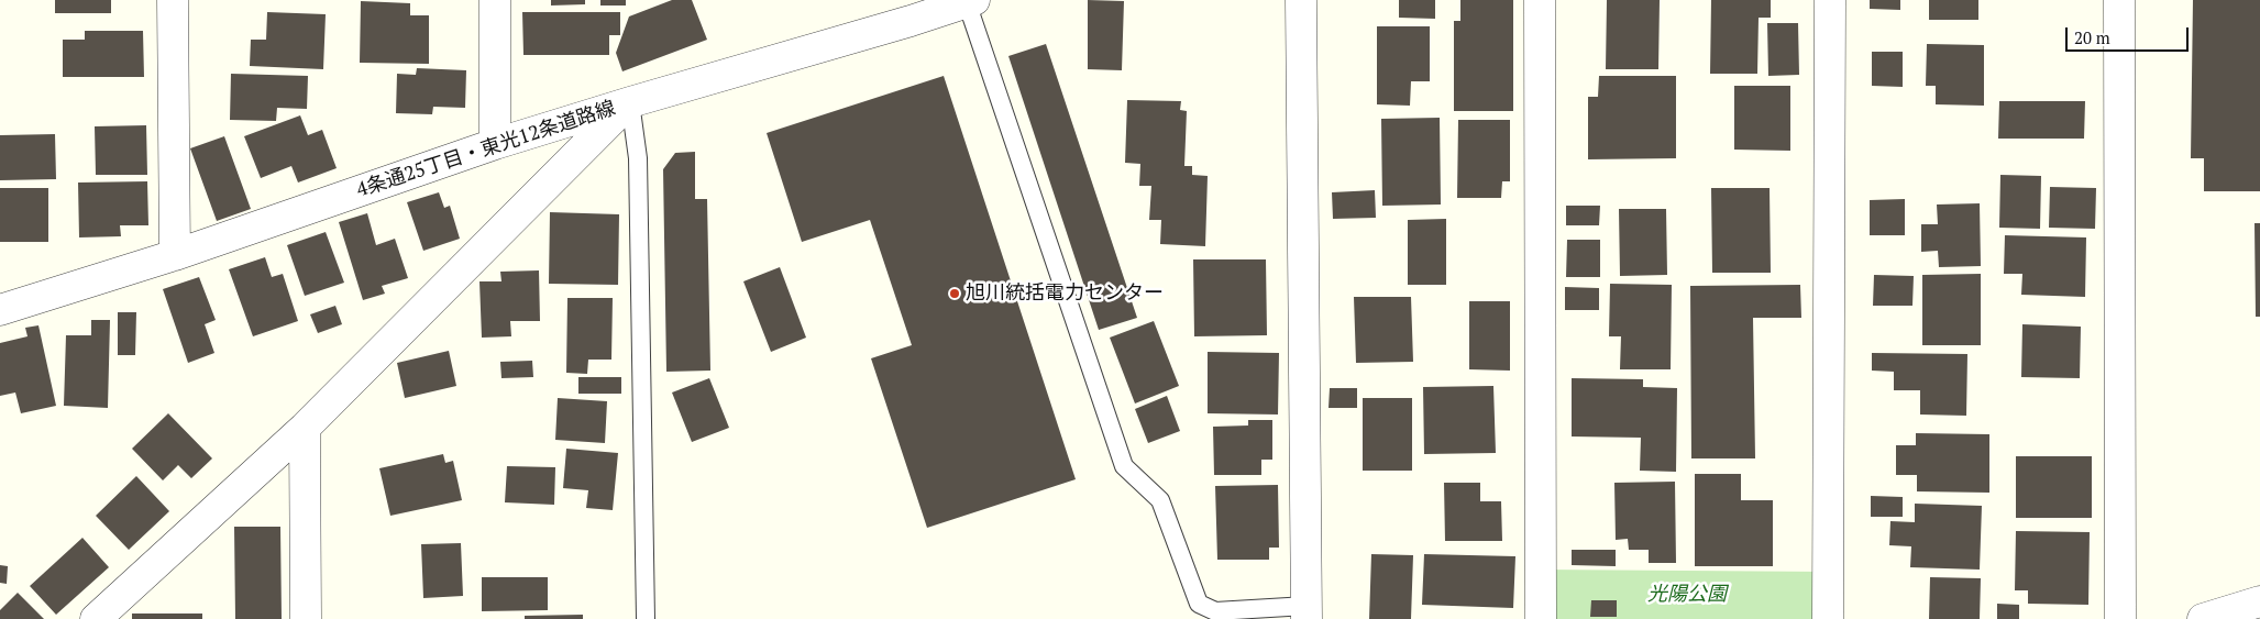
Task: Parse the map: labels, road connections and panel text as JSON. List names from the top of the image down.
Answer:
{
  "streets": {
    "street": ["4条通25丁目・東光12条道路線"]
  },
  "parks": ["光陽公園"],
  "places": ["旭川統括電力センター"],
  "scale_bar": "20 m"
}
